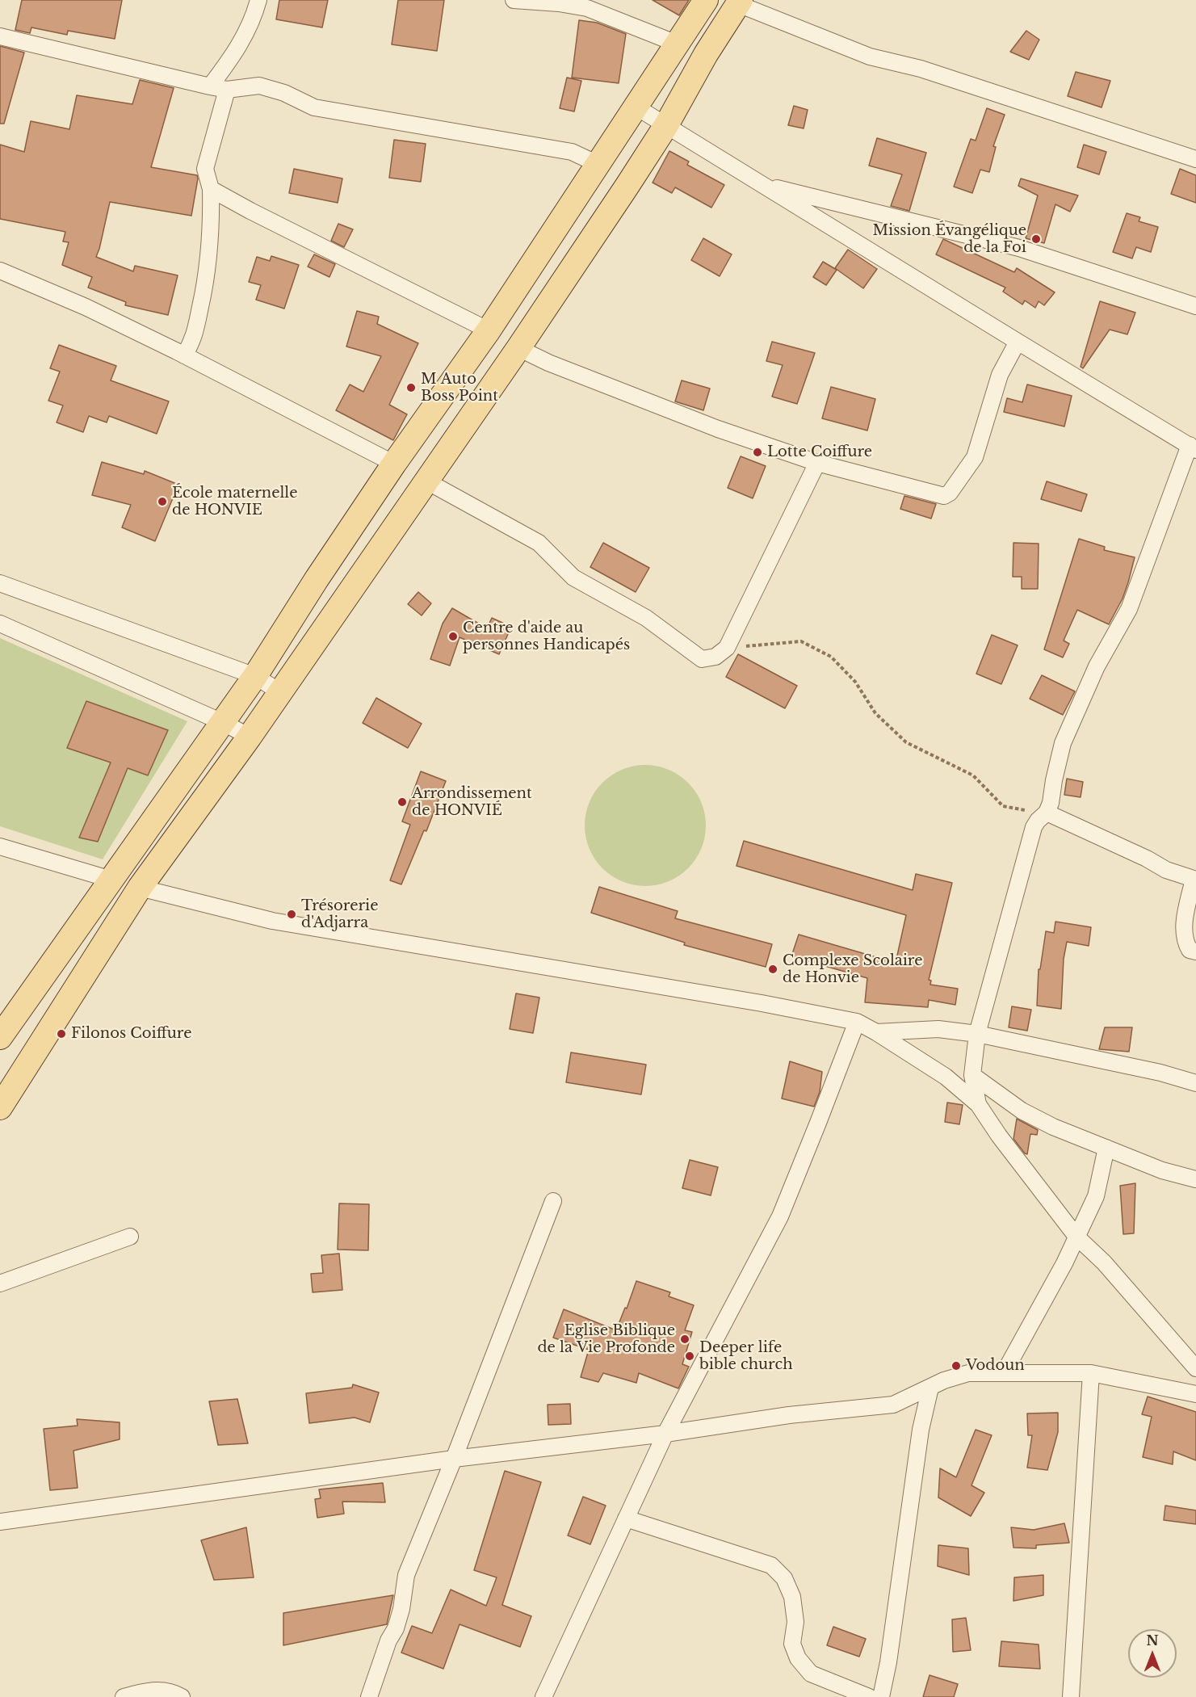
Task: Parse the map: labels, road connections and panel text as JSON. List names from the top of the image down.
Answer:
{
  "places": [
    "Mission Évangélique de la Foi",
    "M Auto Boss Point",
    "Lotte Coiffure",
    "École maternelle de HONVIE",
    "Centre d'aide au personnes Handicapés",
    "Arrondissement de HONVIÉ",
    "Trésorerie d'Adjarra",
    "Complexe Scolaire de Honvie",
    "Filonos Coiffure",
    "Eglise Biblique de la Vie Profonde",
    "Deeper life bible church",
    "Vodoun"
  ],
  "north": "top"
}
